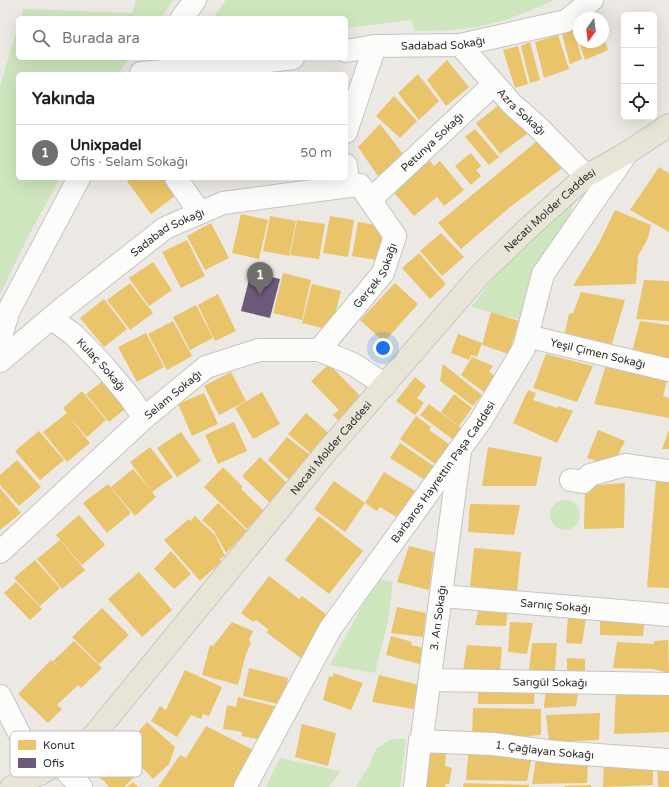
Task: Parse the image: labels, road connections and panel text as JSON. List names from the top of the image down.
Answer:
{
  "streets": {
    "main road": ["Necati Molder Caddesi"],
    "street": [
      "Sadabad Sokağı",
      "Azra Sokağı",
      "Petunya Sokağı",
      "Gerçek Sokağı",
      "Yeşil Çimen Sokağı",
      "Kulaç Sokağı",
      "Selam Sokağı",
      "Barbaros Hayrettin Paşa Caddesi",
      "Sarnıç Sokağı",
      "3. Arı Sokağı",
      "Sarıgül Sokağı",
      "1. Çağlayan Sokağı"
    ]
  },
  "crossings": [
    ["Sadabad Sokağı", "Azra Sokağı"],
    ["Sadabad Sokağı", "Kulaç Sokağı"],
    ["Azra Sokağı", "Petunya Sokağı"],
    ["Azra Sokağı", "Necati Molder Caddesi"],
    ["Petunya Sokağı", "Gerçek Sokağı"],
    ["Necati Molder Caddesi", "Selam Sokağı"],
    ["Necati Molder Caddesi", "Barbaros Hayrettin Paşa Caddesi"],
    ["Gerçek Sokağı", "Selam Sokağı"],
    ["Yeşil Çimen Sokağı", "Barbaros Hayrettin Paşa Caddesi"],
    ["Kulaç Sokağı", "Selam Sokağı"],
    ["Barbaros Hayrettin Paşa Caddesi", "3. Arı Sokağı"],
    ["Sarnıç Sokağı", "3. Arı Sokağı"],
    ["3. Arı Sokağı", "Sarıgül Sokağı"],
    ["3. Arı Sokağı", "1. Çağlayan Sokağı"]
  ],
  "legend": ["Konut", "Ofis"],
  "north": "bottom",
  "page": {
    "map_buttons": ["+", "−"],
    "search": "Burada ara",
    "heading": "Yakında",
    "list": [
      {
        "mark": "1",
        "name": "Unixpadel",
        "note": "Ofis · Selam Sokağı",
        "value": "50 m"
      }
    ],
    "pins": "1"
  }
}
